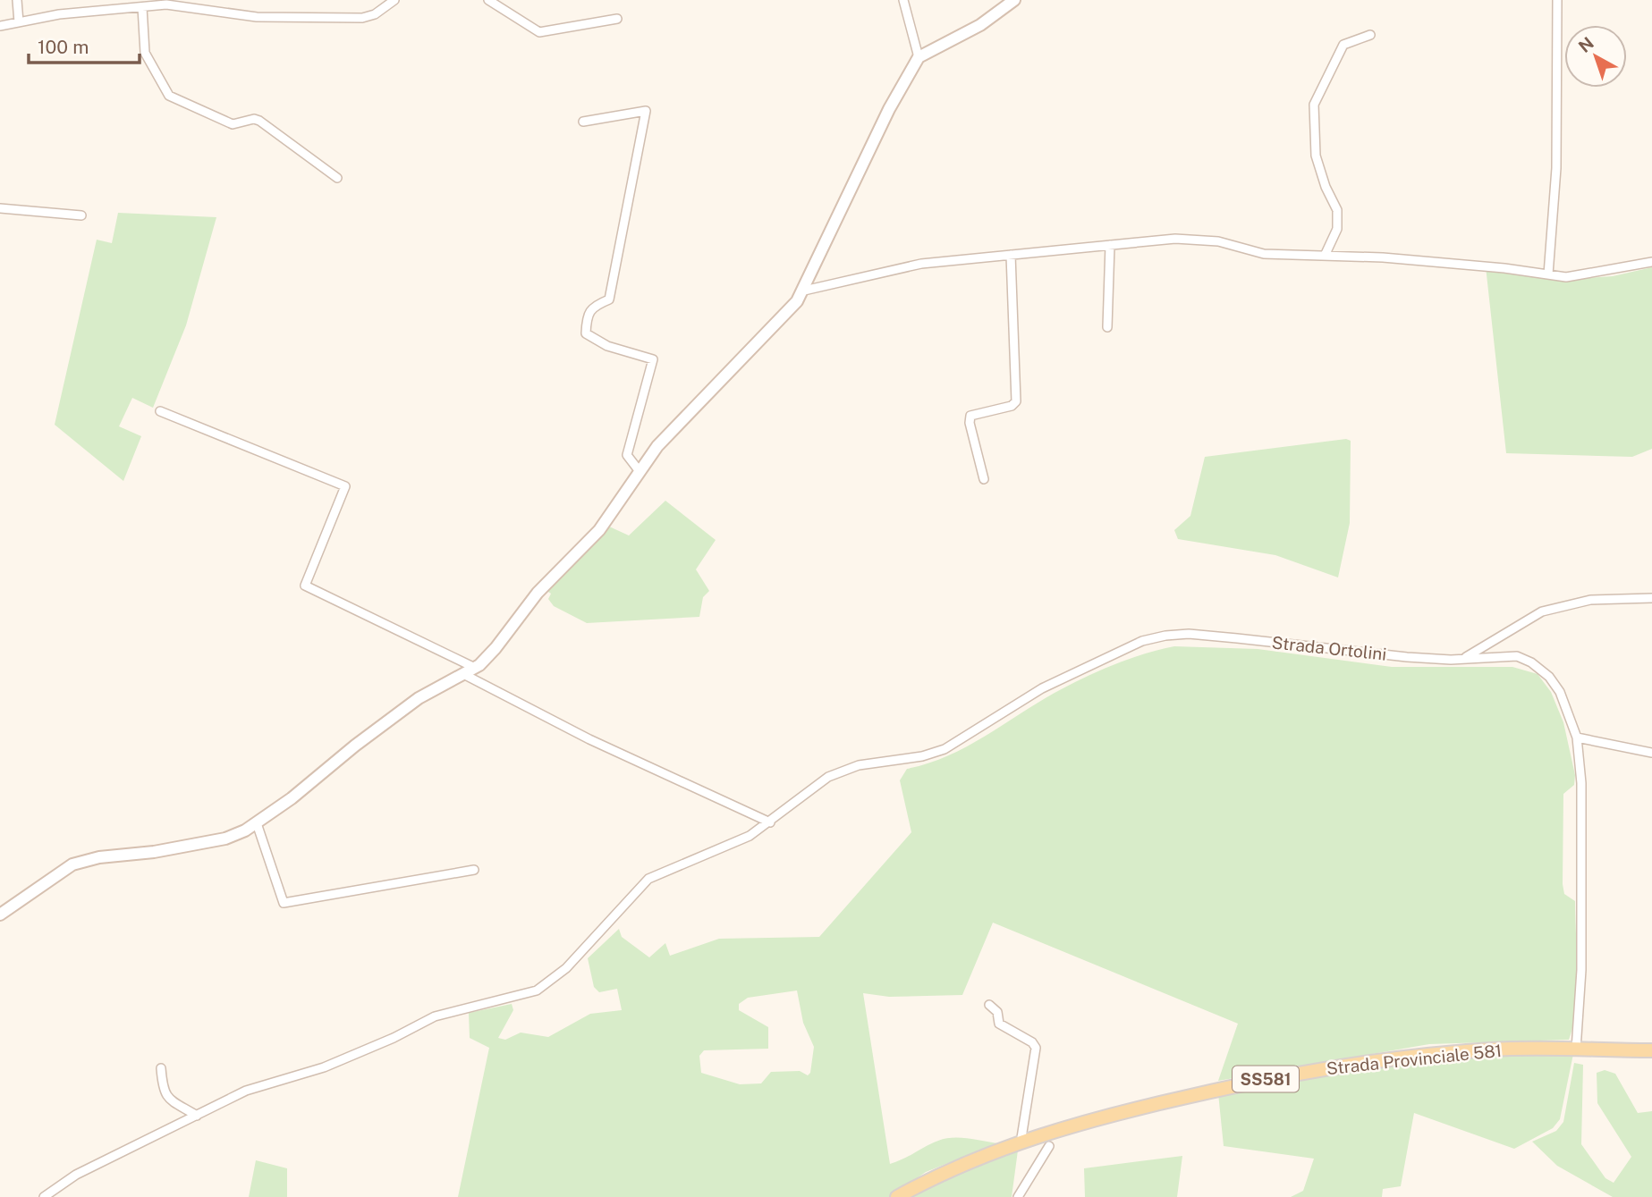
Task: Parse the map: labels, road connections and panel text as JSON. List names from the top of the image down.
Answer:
{
  "streets": {
    "main road": ["Strada Provinciale 581", "SS581"],
    "street": ["Strada Ortolini"]
  },
  "crossings": [
    ["Strada Ortolini", "Strada Provinciale 581"]
  ],
  "scale_bar": "100 m",
  "north": "top left"
}
